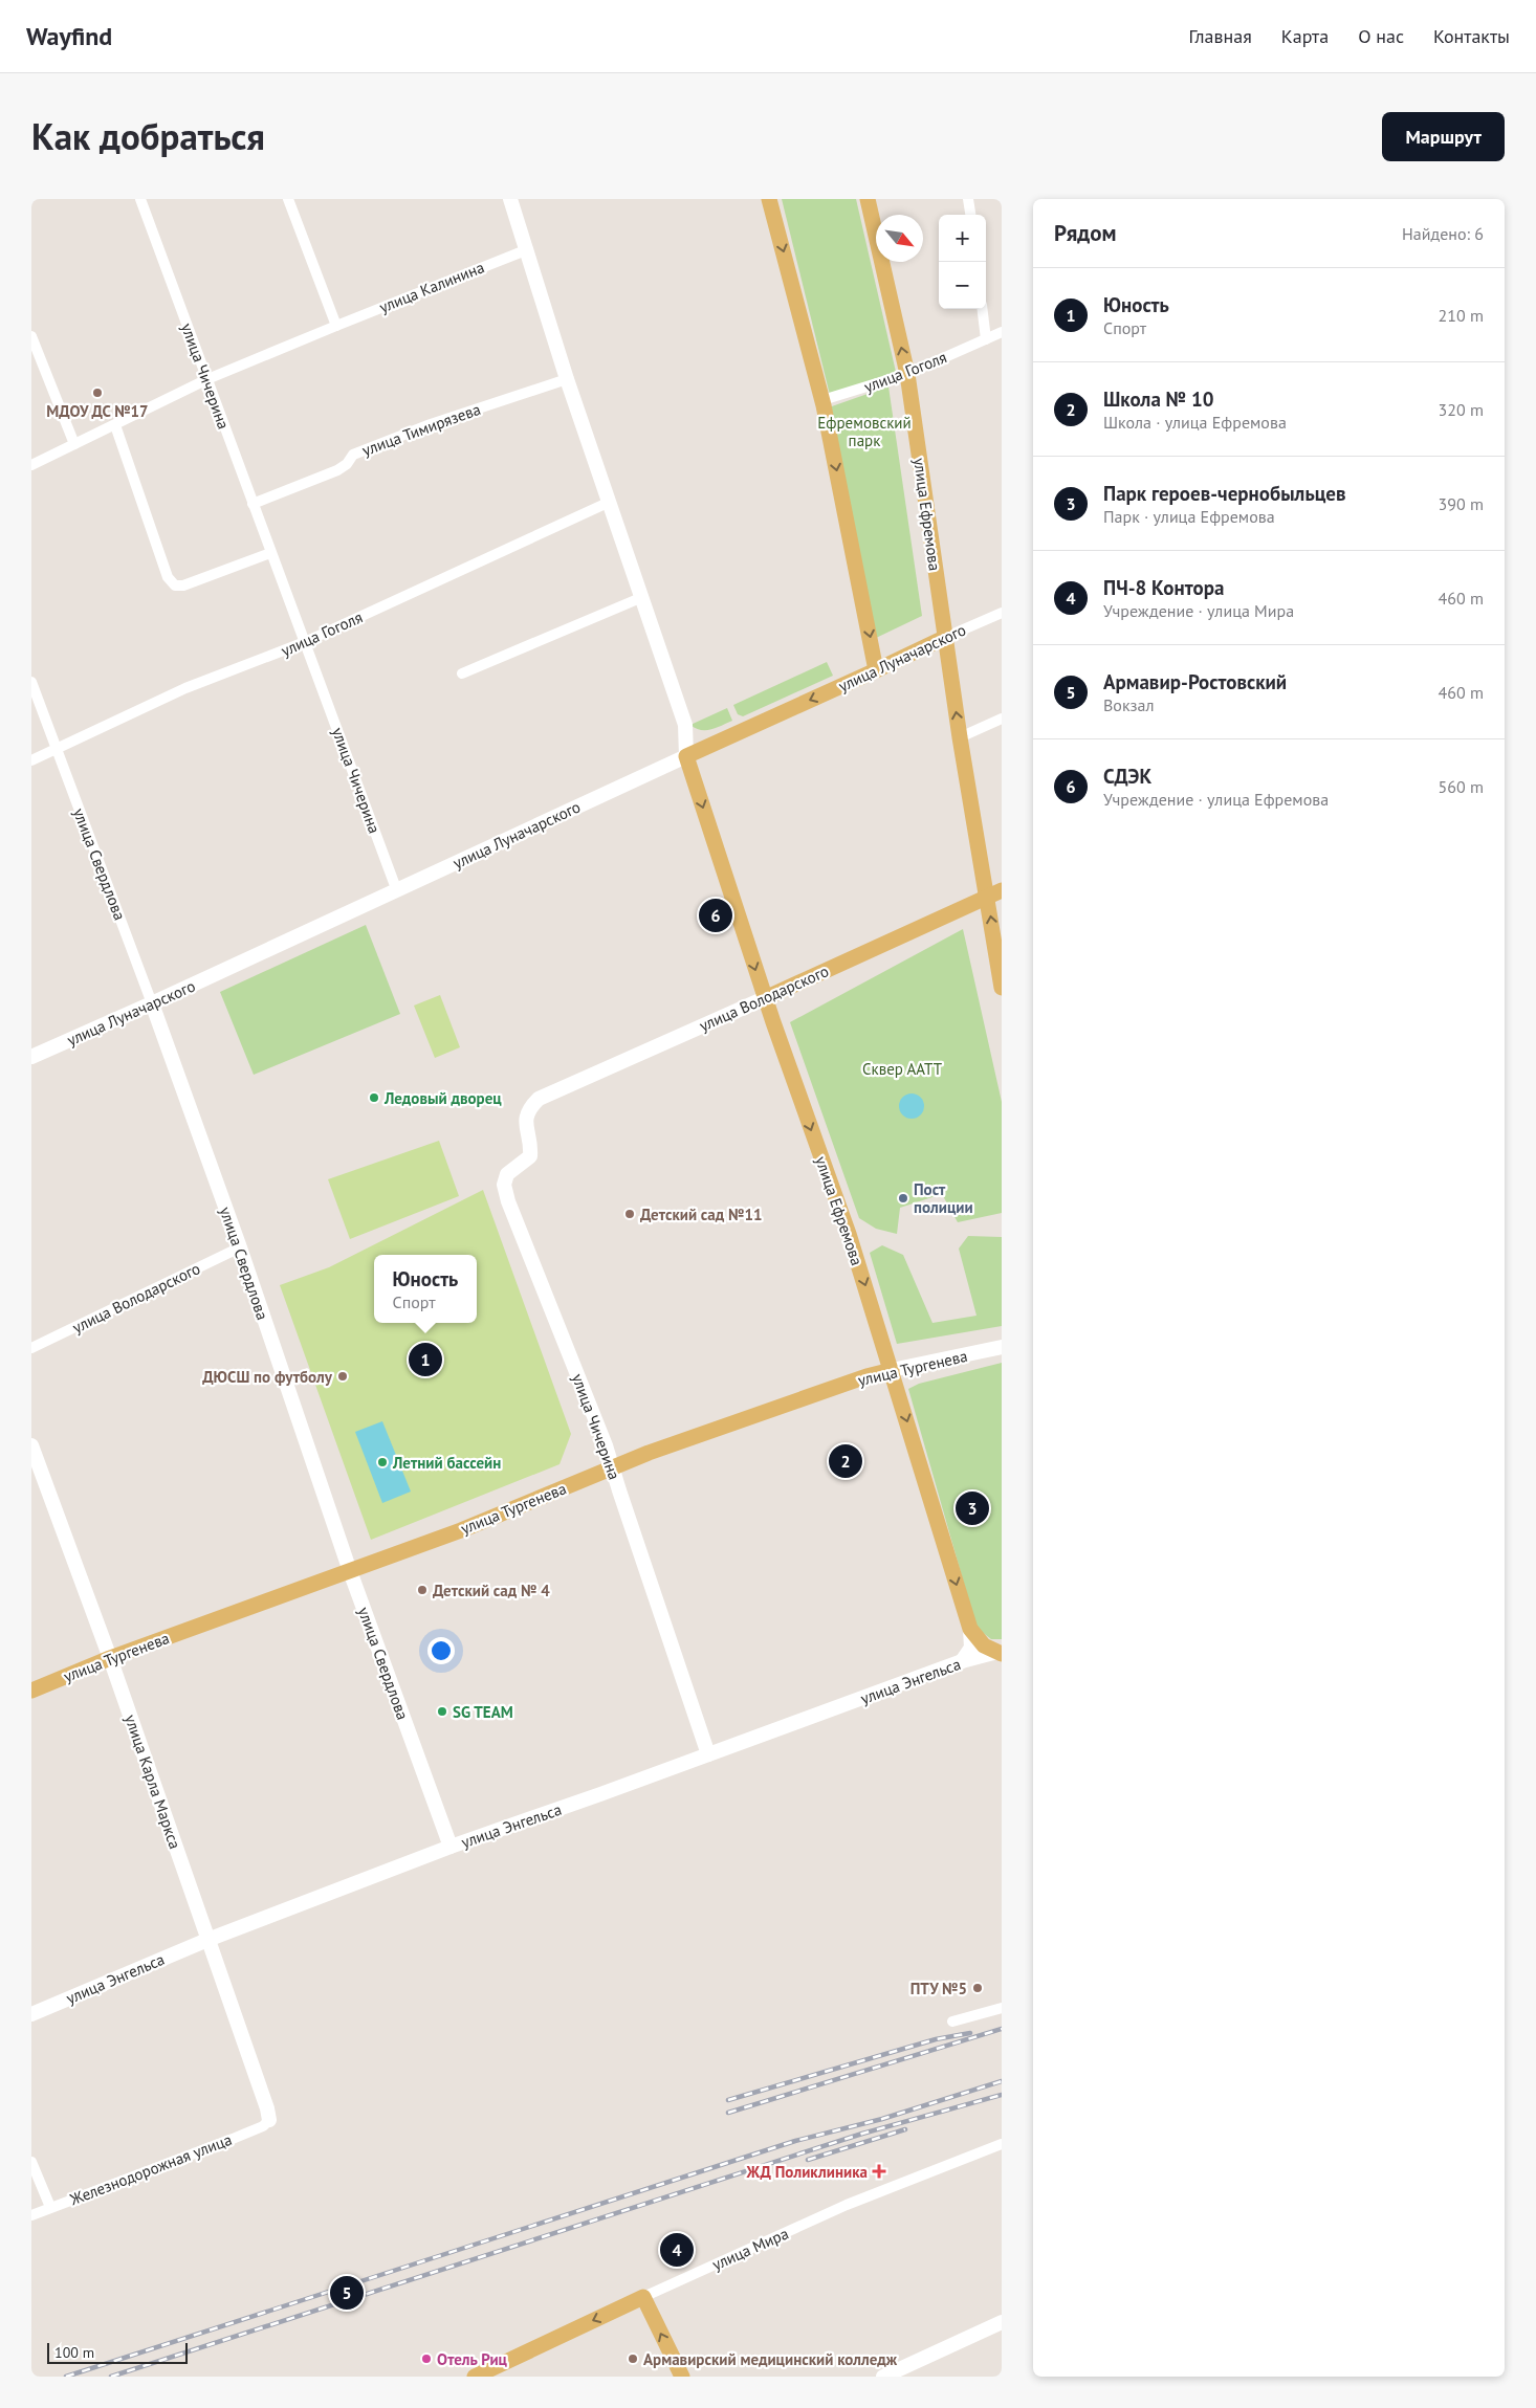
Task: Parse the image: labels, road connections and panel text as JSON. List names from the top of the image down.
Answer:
{
  "streets": {
    "main road": [
      "улица Ефремова",
      "улица Луначарского",
      "улица Володарского",
      "улица Тургенева",
      "улица Мира"
    ],
    "street": [
      "улица Калинина",
      "улица Гоголя",
      "улица Чичерина",
      "улица Тимирязева",
      "улица Свердлова",
      "улица Энгельса",
      "улица Карла Маркса",
      "Железнодорожная улица"
    ]
  },
  "crossings": [
    ["улица Калинина", "улица Чичерина"],
    ["улица Гоголя", "улица Чичерина"],
    ["улица Гоголя", "улица Ефремова"],
    ["улица Гоголя", "улица Свердлова"],
    ["улица Чичерина", "улица Тимирязева"],
    ["улица Чичерина", "улица Луначарского"],
    ["улица Чичерина", "улица Володарского"],
    ["улица Чичерина", "улица Тургенева"],
    ["улица Чичерина", "улица Энгельса"],
    ["улица Ефремова", "улица Луначарского"],
    ["улица Ефремова", "улица Володарского"],
    ["улица Ефремова", "улица Тургенева"],
    ["улица Луначарского", "улица Свердлова"],
    ["улица Свердлова", "улица Володарского"],
    ["улица Свердлова", "улица Тургенева"],
    ["улица Свердлова", "улица Энгельса"],
    ["улица Тургенева", "улица Карла Маркса"],
    ["улица Энгельса", "улица Карла Маркса"],
    ["улица Карла Маркса", "Железнодорожная улица"]
  ],
  "parks": ["Ефремовский парк", "Сквер ААТТ"],
  "places": {
    "other": [
      "МДОУ ДС №17",
      "Ледовый дворец",
      "Пост полиции",
      "Детский сад №11",
      "ДЮСШ по футболу",
      "Летний бассейн",
      "Детский сад № 4",
      "SG TEAM",
      "ПТУ №5",
      "Отель Риц",
      "Армавирский медицинский колледж"
    ],
    "health": ["ЖД Поликлиника"]
  },
  "scale_bar": "100 m",
  "north": "bottom right",
  "page": {
    "header": "Wayfind",
    "nav": [
      "Главная",
      "Карта",
      "О нас",
      "Контакты"
    ],
    "title": "Как добраться",
    "buttons": "Маршрут",
    "heading": ["Рядом", "Найдено: 6"],
    "map_buttons": ["+", "−"],
    "list": [
      {
        "mark": "1",
        "name": "Юность",
        "note": "Спорт",
        "value": "210 m"
      },
      {
        "mark": "2",
        "name": "Школа № 10",
        "note": "Школа · улица Ефремова",
        "value": "320 m"
      },
      {
        "mark": "3",
        "name": "Парк героев-чернобыльцев",
        "note": "Парк · улица Ефремова",
        "value": "390 m"
      },
      {
        "mark": "4",
        "name": "ПЧ-8 Контора",
        "note": "Учреждение · улица Мира",
        "value": "460 m"
      },
      {
        "mark": "5",
        "name": "Армавир-Ростовский",
        "note": "Вокзал",
        "value": "460 m"
      },
      {
        "mark": "6",
        "name": "СДЭК",
        "note": "Учреждение · улица Ефремова",
        "value": "560 m"
      }
    ],
    "pins": [
      "6",
      "1",
      "2",
      "3",
      "4",
      "5"
    ],
    "popup": ["Юность", "Спорт"],
    "scale": "100 m"
  }
}
